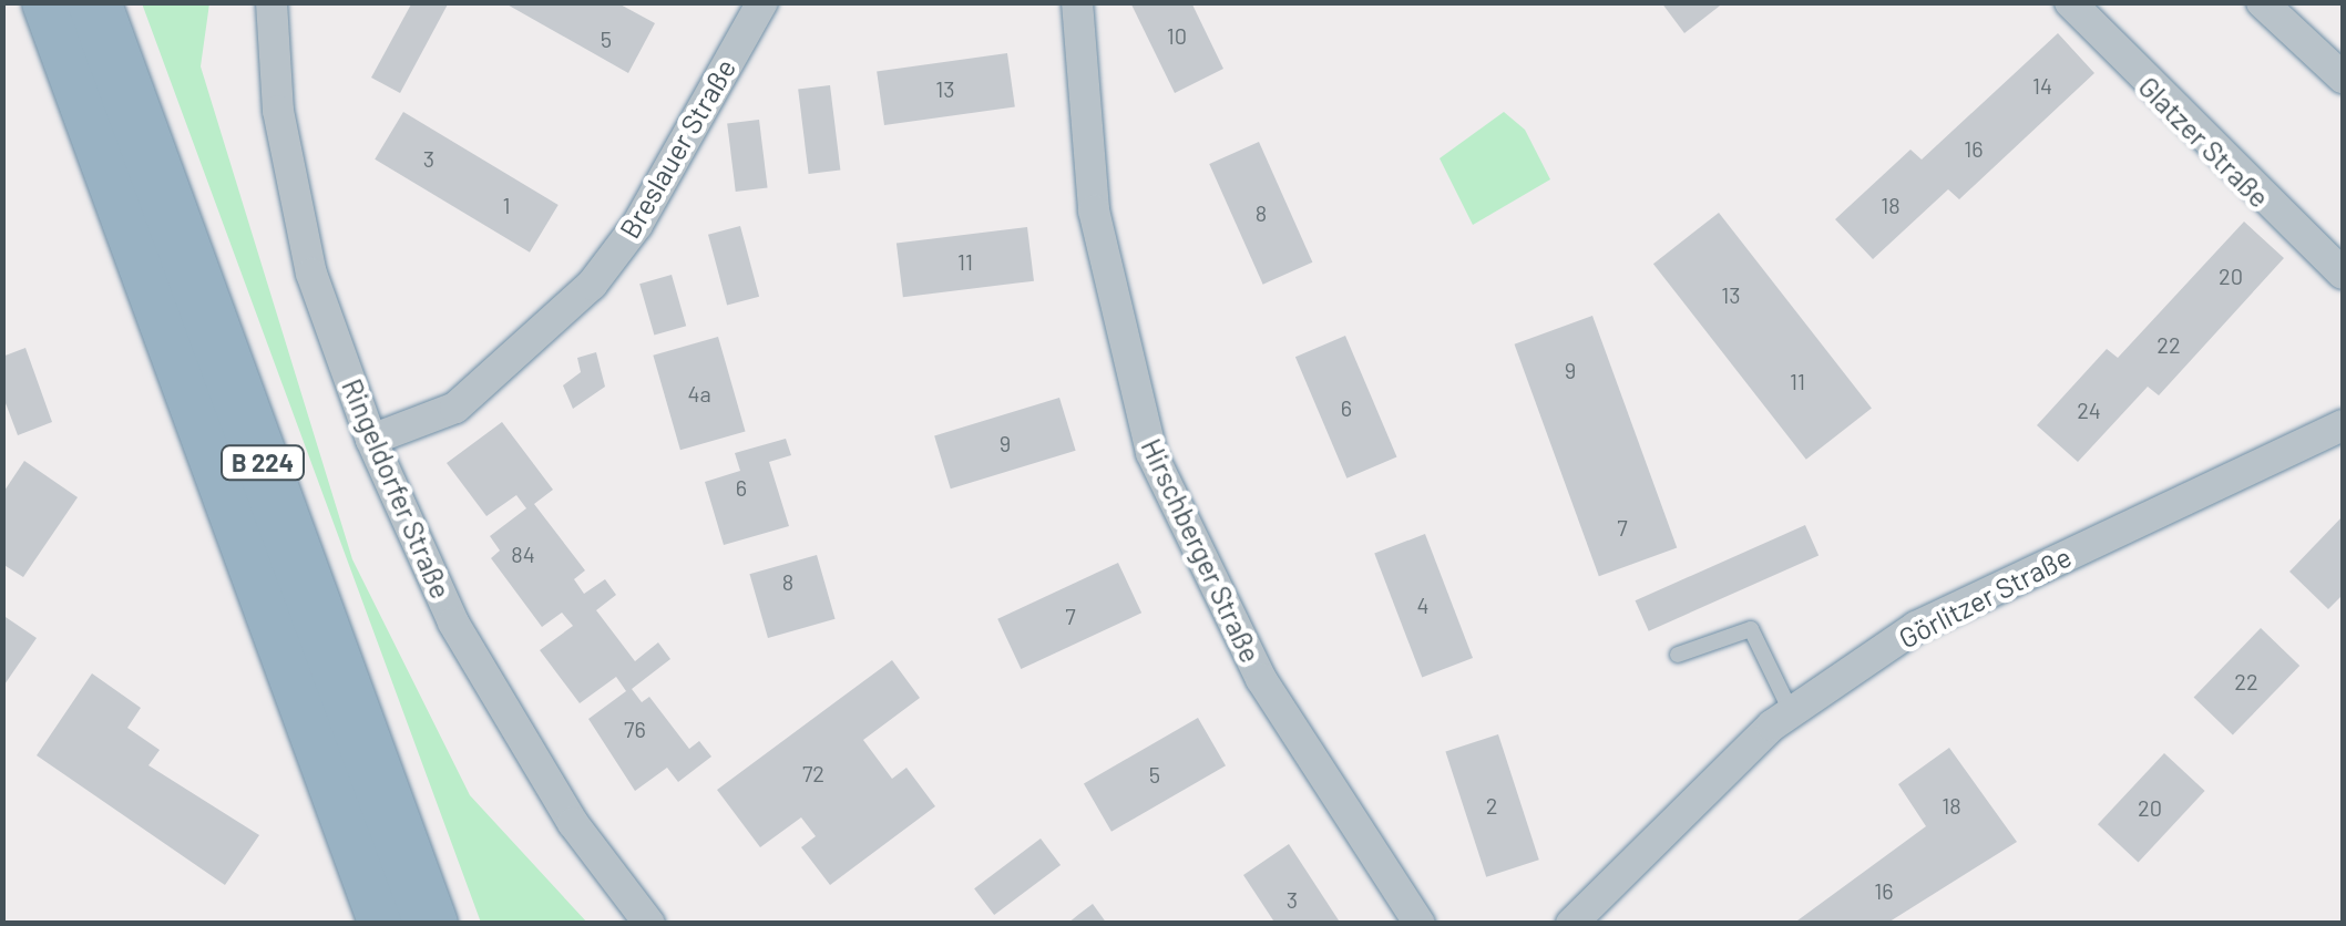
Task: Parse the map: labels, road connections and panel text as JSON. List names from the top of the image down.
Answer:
{
  "streets": {
    "highway": ["B 224"],
    "street": [
      "Glatzer Straße",
      "Breslauer Straße",
      "Ringeldorfer Straße",
      "Hirschberger Straße",
      "Görlitzer Straße"
    ]
  },
  "crossings": [
    ["Breslauer Straße", "Ringeldorfer Straße"]
  ],
  "house_numbers": [
    "10",
    "5",
    "14",
    "13",
    "16",
    "3",
    "1",
    "18",
    "8",
    "11",
    "20",
    "13",
    "22",
    "9",
    "11",
    "4a",
    "6",
    "24",
    "9",
    "6",
    "7",
    "84",
    "8",
    "4",
    "7",
    "22",
    "76",
    "72",
    "5",
    "2",
    "18",
    "20",
    "16",
    "3"
  ]
}
